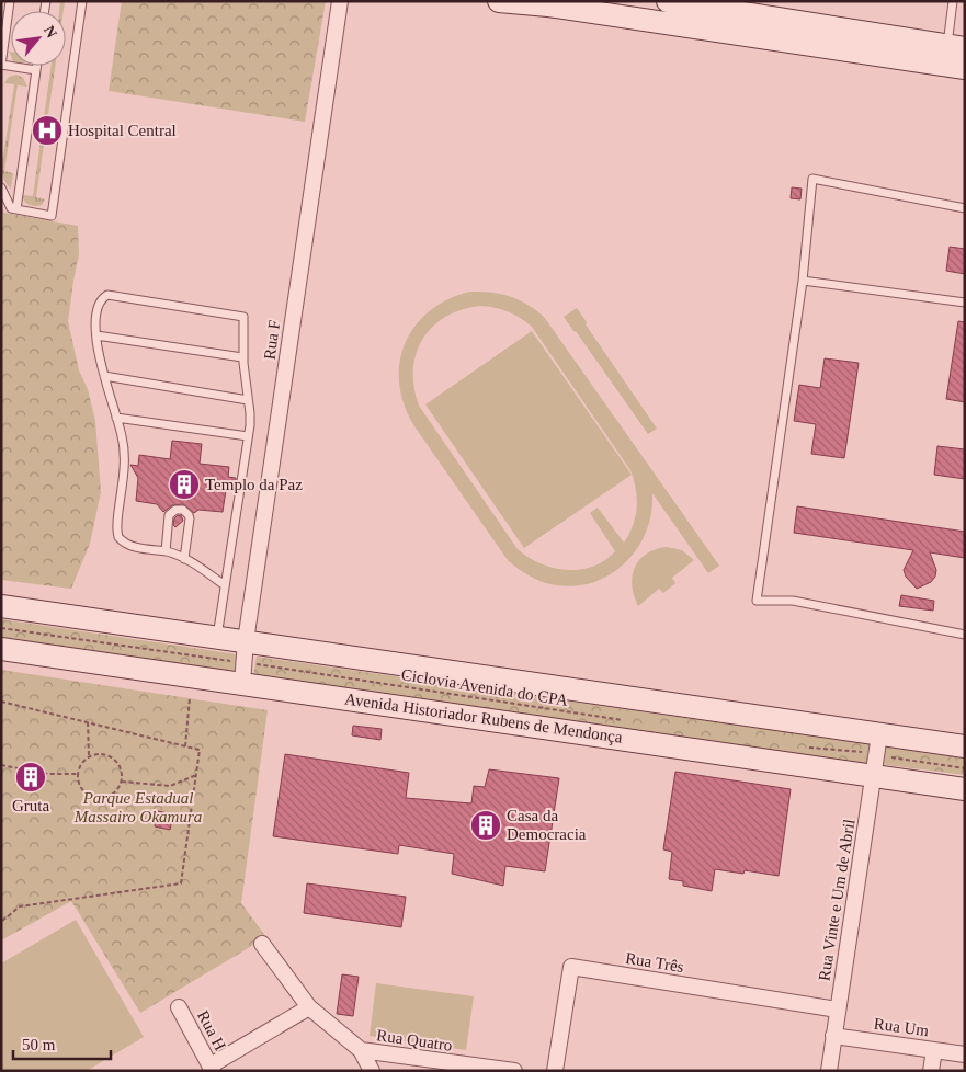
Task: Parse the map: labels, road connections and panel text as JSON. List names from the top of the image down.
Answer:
{
  "streets": {
    "main road": ["Avenida Historiador Rubens de Mendonça"],
    "street": [
      "Rua F",
      "Rua Vinte e Um de Abril",
      "Rua Três",
      "Rua Um",
      "Rua H",
      "Rua Quatro"
    ],
    "path": ["Ciclovia Avenida do CPA"]
  },
  "crossings": [
    ["Rua F", "Ciclovia Avenida do CPA"],
    ["Rua F", "Avenida Historiador Rubens de Mendonça"],
    ["Ciclovia Avenida do CPA", "Avenida Historiador Rubens de Mendonça"],
    ["Avenida Historiador Rubens de Mendonça", "Rua Vinte e Um de Abril"],
    ["Rua Vinte e Um de Abril", "Rua Três"],
    ["Rua Vinte e Um de Abril", "Rua Um"]
  ],
  "parks": ["Parque Estadual Massairo Okamura"],
  "places": {
    "hospital": ["Hospital Central"],
    "building": ["Templo da Paz", "Gruta", "Casa da Democracia"]
  },
  "scale_bar": "50 m",
  "north": "top right"
}
